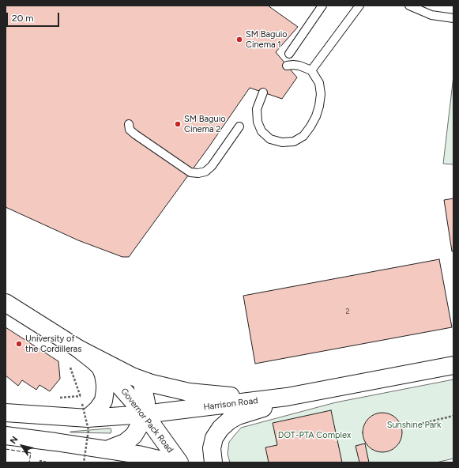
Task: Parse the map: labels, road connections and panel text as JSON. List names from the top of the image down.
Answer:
{
  "streets": {
    "main road": ["Harrison Road", "Governor Pack Road"]
  },
  "crossings": [
    ["Harrison Road", "Governor Pack Road"]
  ],
  "parks": ["Sunshine Park", "DOT-PTA Complex"],
  "places": ["SM Baguio Cinema 1", "SM Baguio Cinema 2", "University of the Cordilleras"],
  "house_numbers": ["2"],
  "scale_bar": "20 m",
  "north": "top left"
}
